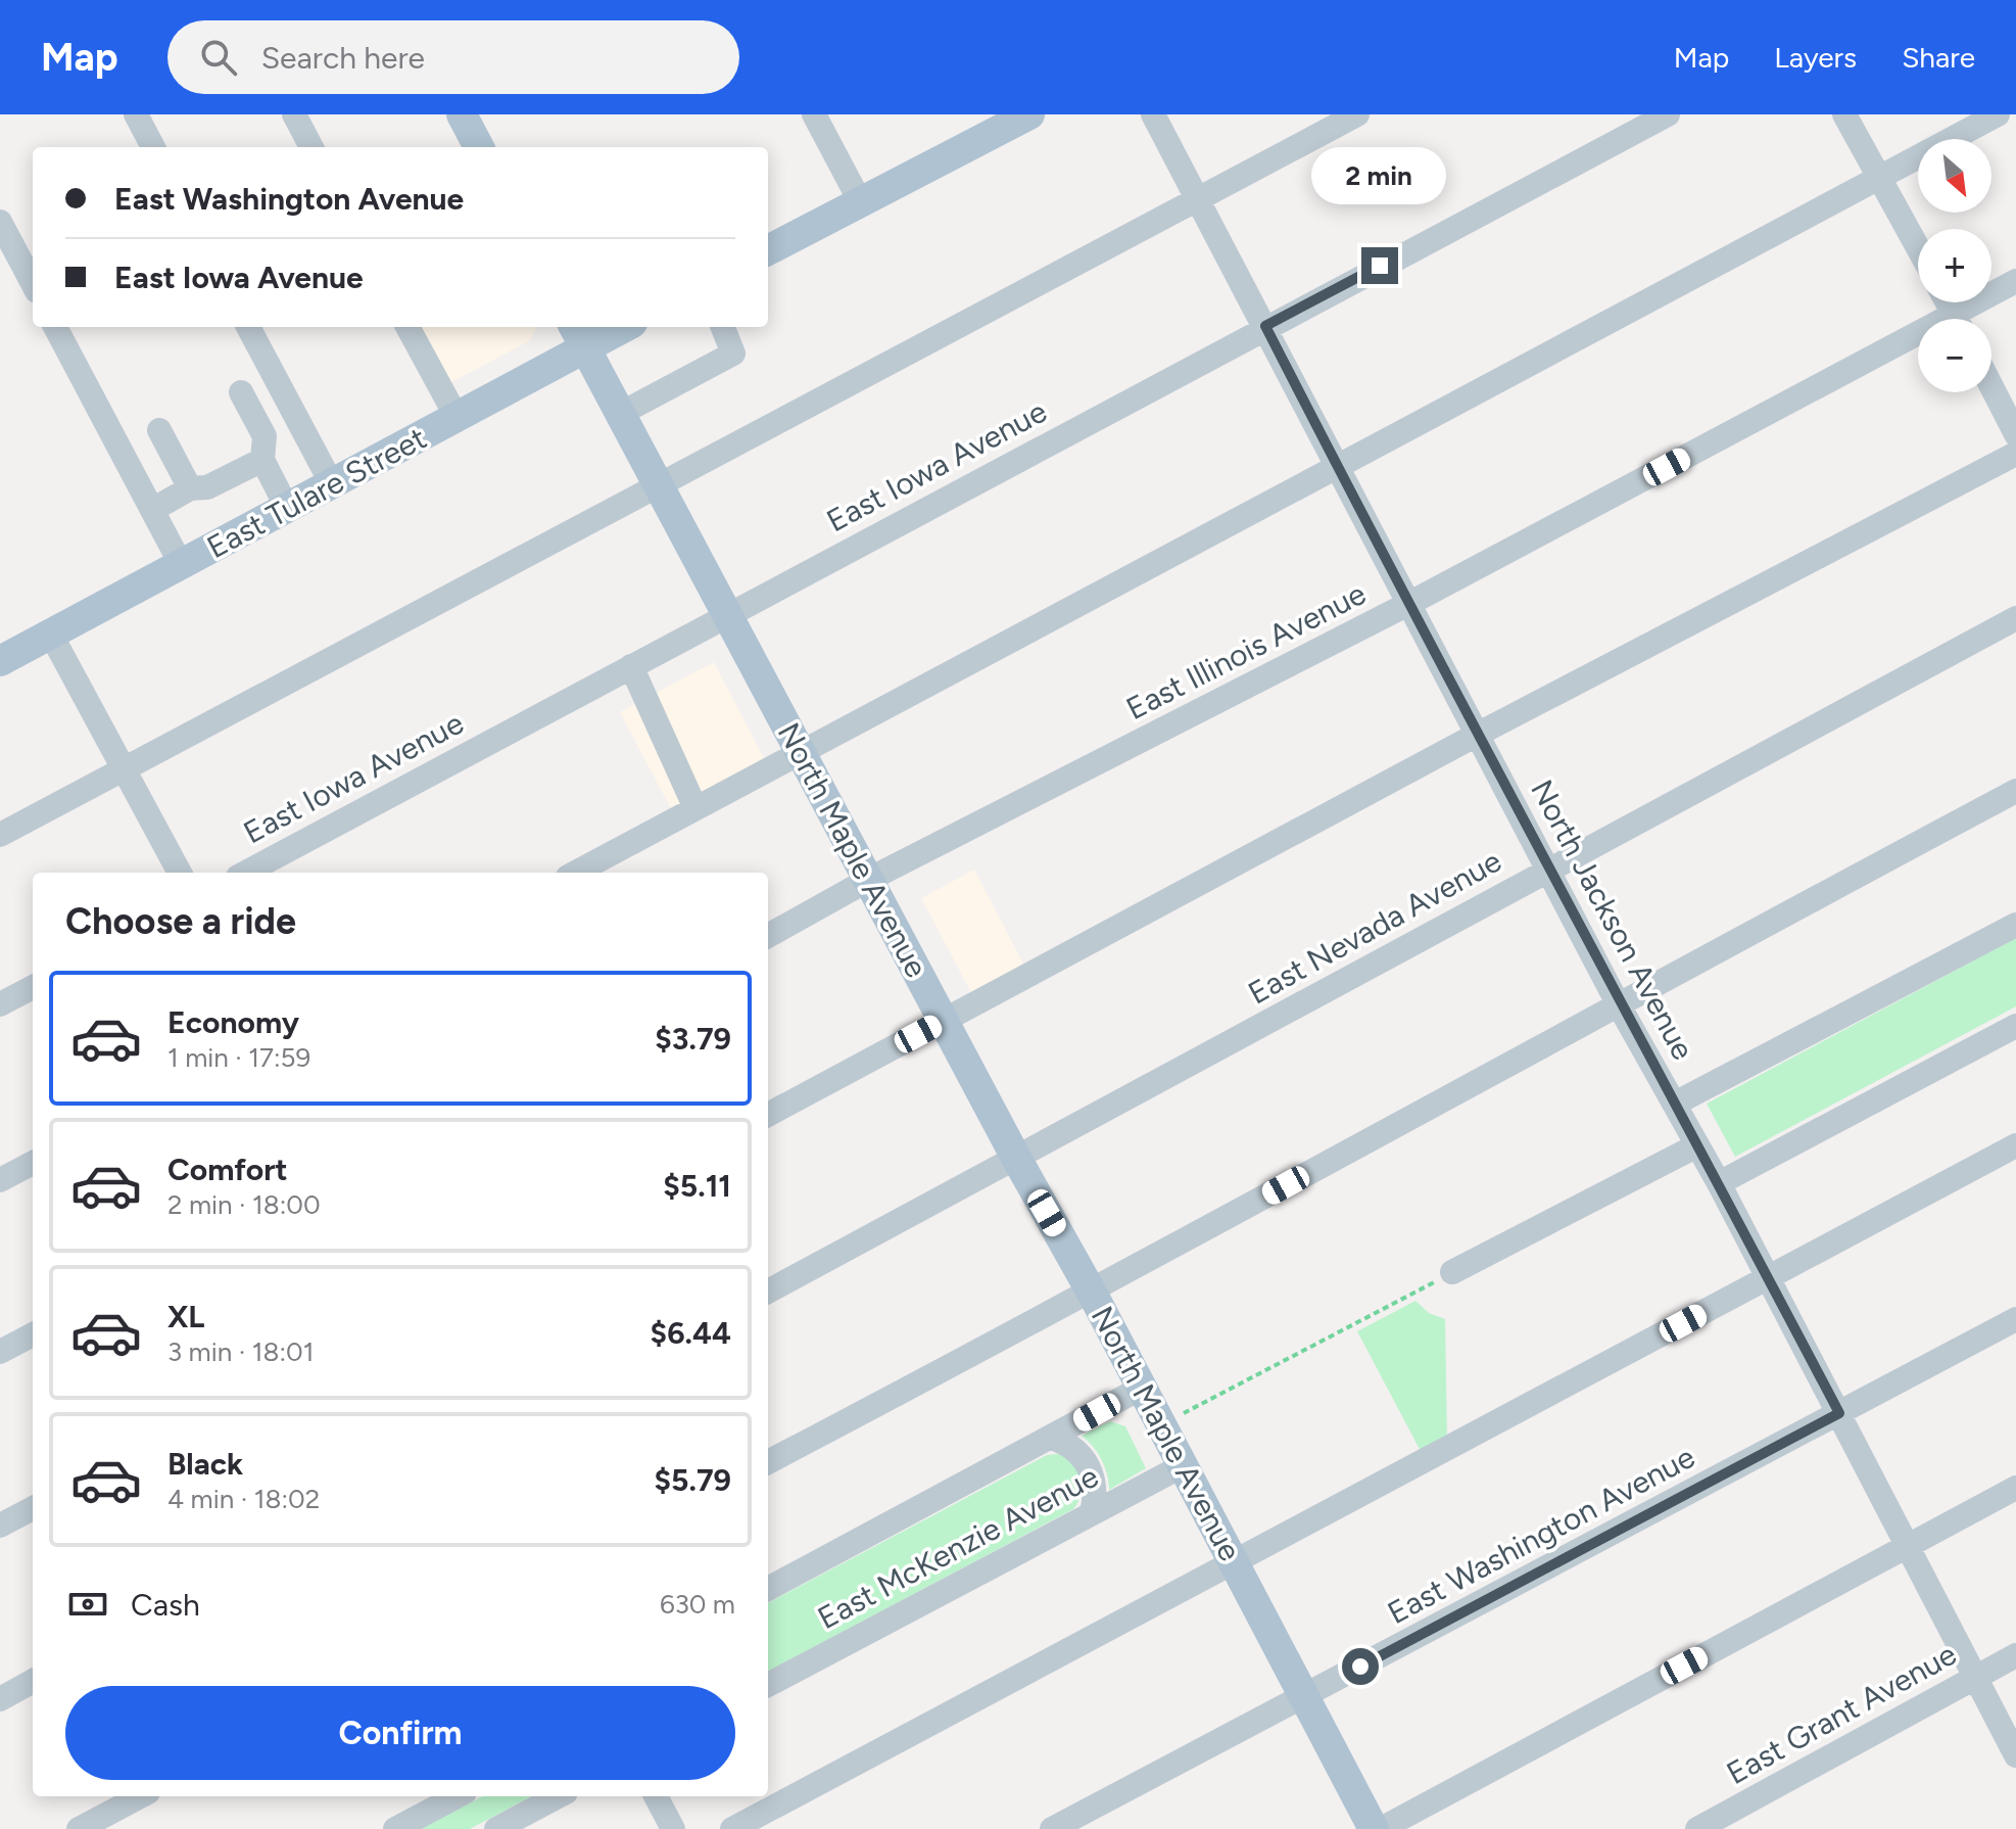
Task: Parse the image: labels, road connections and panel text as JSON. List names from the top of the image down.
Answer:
{
  "streets": {
    "main road": ["East Tulare Street", "North Maple Avenue"],
    "street": [
      "East Iowa Avenue",
      "East Illinois Avenue",
      "North Jackson Avenue",
      "East Nevada Avenue",
      "East Washington Avenue",
      "East McKenzie Avenue",
      "East Grant Avenue"
    ]
  },
  "crossings": [
    ["East Iowa Avenue", "North Maple Avenue"],
    ["East Iowa Avenue", "North Jackson Avenue"],
    ["East Tulare Street", "North Maple Avenue"],
    ["East Illinois Avenue", "North Maple Avenue"],
    ["East Illinois Avenue", "North Jackson Avenue"],
    ["North Maple Avenue", "East Nevada Avenue"],
    ["North Maple Avenue", "East Washington Avenue"],
    ["North Maple Avenue", "East McKenzie Avenue"],
    ["North Jackson Avenue", "East Nevada Avenue"],
    ["North Jackson Avenue", "East Washington Avenue"],
    ["North Jackson Avenue", "East Grant Avenue"]
  ],
  "north": "bottom right",
  "page": {
    "header": "Map",
    "search": "Search here",
    "nav": ["Map", "Layers", "Share"],
    "map_buttons": ["+", "−"],
    "bubble": "2 min",
    "banner": ["East Washington Avenue", "East Iowa Avenue"],
    "heading": "Choose a ride",
    "list": [
      {
        "name": "Economy",
        "note": "1 min · 17:59",
        "value": "$3.79"
      },
      {
        "name": "Comfort",
        "note": "2 min · 18:00",
        "value": "$5.11"
      },
      {
        "name": "XL",
        "note": "3 min · 18:01",
        "value": "$6.44"
      },
      {
        "name": "Black",
        "note": "4 min · 18:02",
        "value": "$5.79"
      }
    ],
    "pay": ["Cash", "630 m"],
    "buttons": "Confirm"
  }
}
